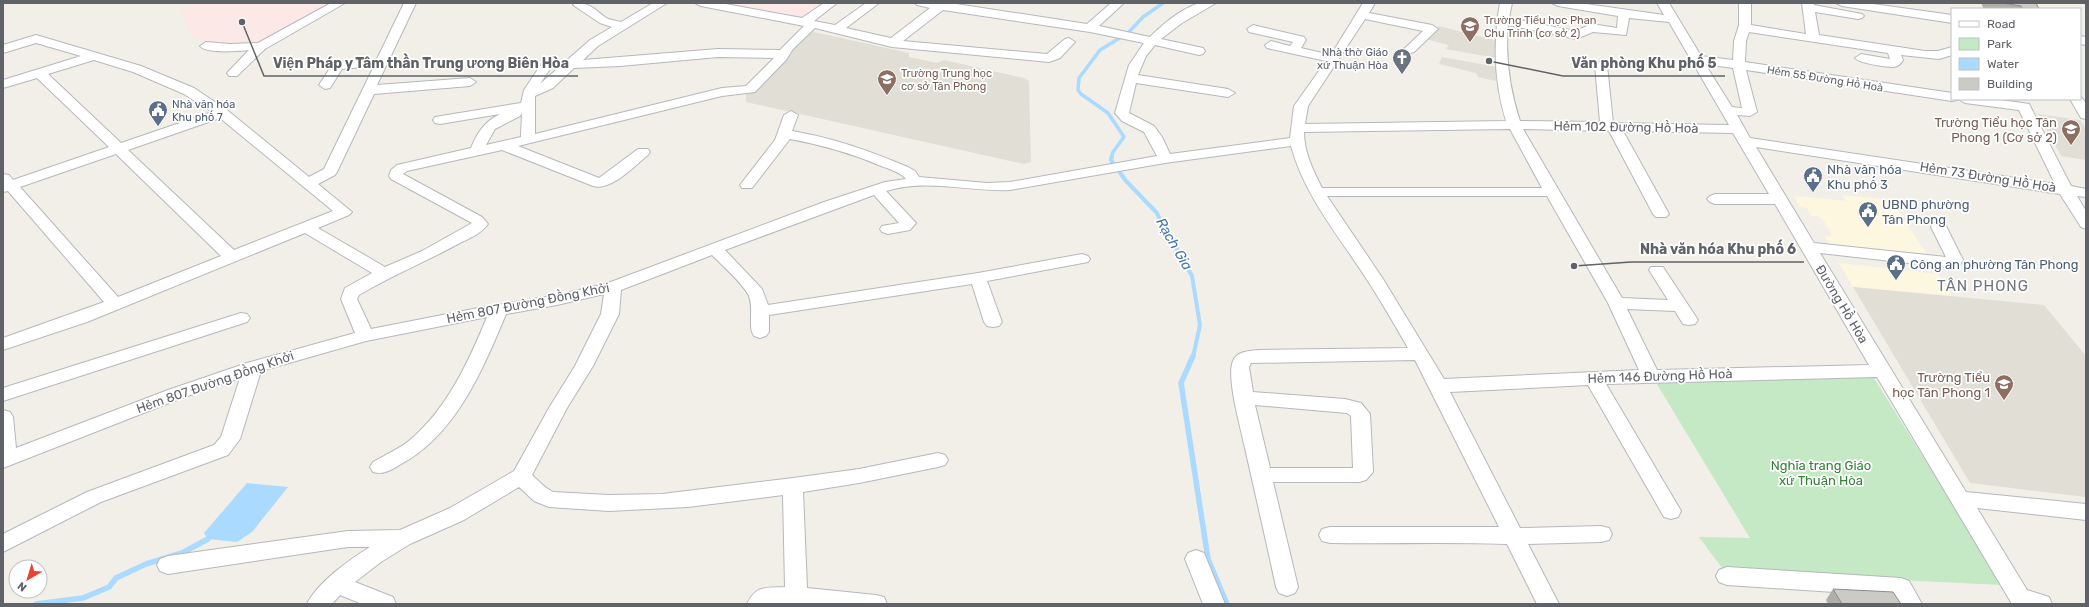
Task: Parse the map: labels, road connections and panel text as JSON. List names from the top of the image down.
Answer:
{
  "streets": {
    "street": [
      "Hẻm 55 Đường Hồ Hoà",
      "Hẻm 102 Đường Hồ Hoà",
      "Hẻm 73 Đường Hồ Hoà",
      "Hẻm 807 Đường Đồng Khởi",
      "Đường Hồ Hòa",
      "Hẻm 146 Đường Hồ Hoà"
    ]
  },
  "crossings": [
    ["Hẻm 55 Đường Hồ Hoà", "Đường Hồ Hòa"],
    ["Hẻm 102 Đường Hồ Hoà", "Hẻm 73 Đường Hồ Hoà"],
    ["Hẻm 102 Đường Hồ Hoà", "Đường Hồ Hòa"],
    ["Hẻm 73 Đường Hồ Hoà", "Đường Hồ Hòa"],
    ["Đường Hồ Hòa", "Hẻm 146 Đường Hồ Hoà"]
  ],
  "districts": ["TÂN PHONG"],
  "water": ["Rạch Gia"],
  "parks": ["Nghĩa trang Giáo xứ Thuận Hòa"],
  "places": {
    "other": ["Viện Pháp y Tâm thần Trung ương Biên Hòa", "Văn phòng Khu phố 5", "Nhà văn hóa Khu phố 6"],
    "school or university": [
      "Trường Tiểu học Phan Chu Trinh (cơ sở 2)",
      "Trường Trung học cơ sở Tân Phong",
      "Trường Tiểu học Tân Phong 1 (Cơ sở 2)",
      "Trường Tiểu học Tân Phong 1"
    ],
    "church": ["Nhà thờ Giáo xứ Thuận Hòa"],
    "public building": [
      "Nhà văn hóa Khu phố 7",
      "Nhà văn hóa Khu phố 3",
      "UBND phường Tân Phong",
      "Công an phường Tân Phong"
    ]
  },
  "legend": [
    "Road",
    "Park",
    "Water",
    "Building"
  ],
  "north": "bottom left"
}
